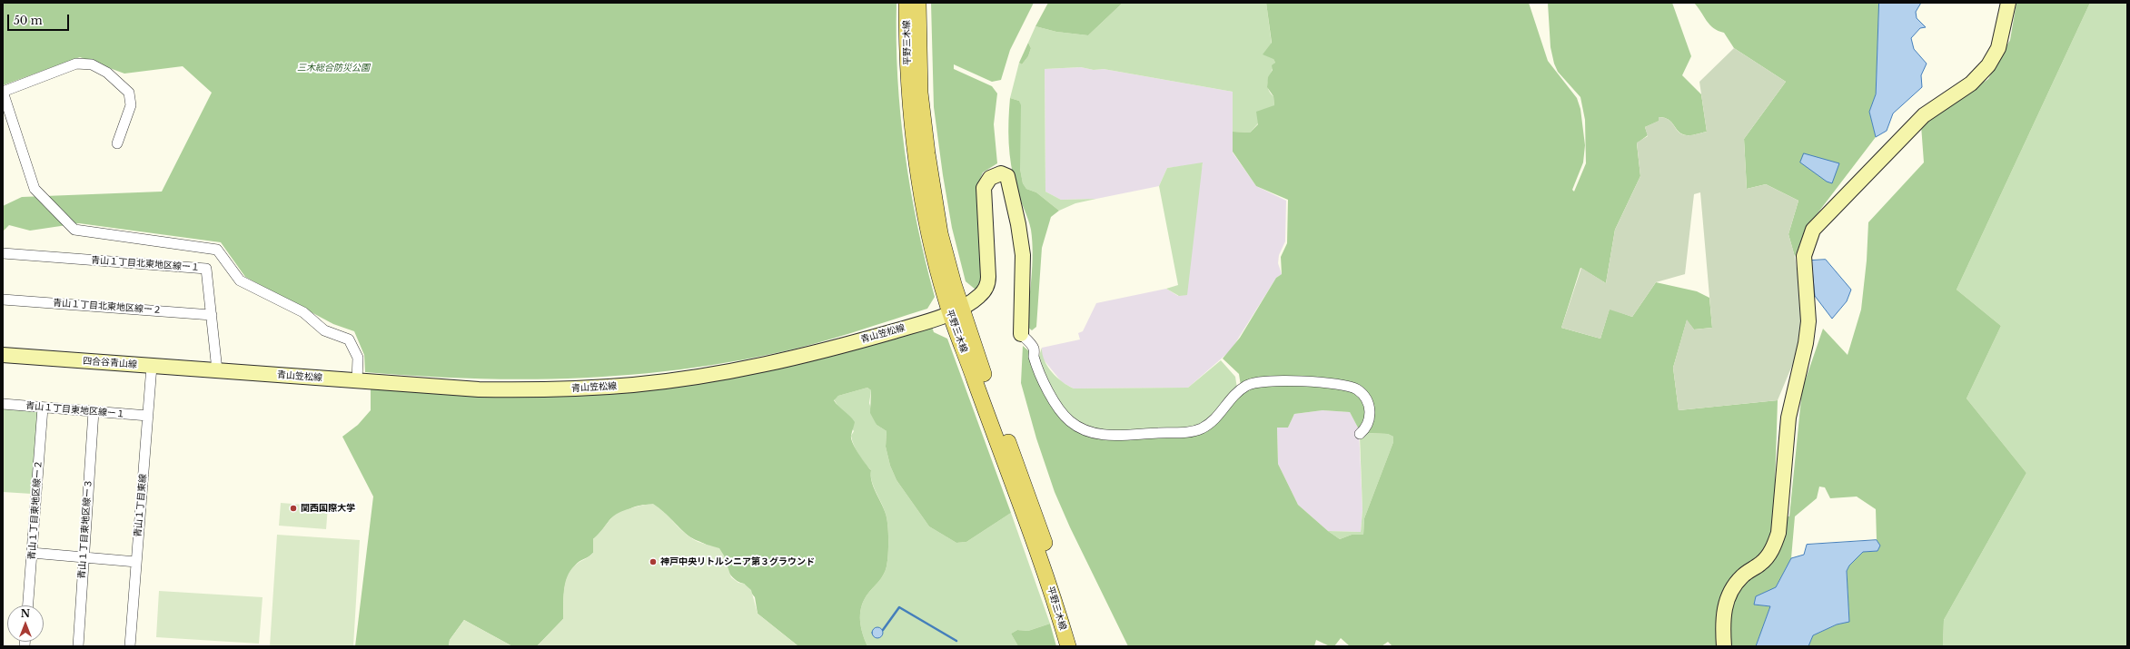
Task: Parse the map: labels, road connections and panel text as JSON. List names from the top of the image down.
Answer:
{
  "streets": {
    "main road": ["平野三木線"],
    "street": [
      "青山１丁目北東地区線ー１",
      "青山１丁目北東地区線ー２",
      "青山笠松線",
      "四合谷青山線",
      "青山１丁目東地区線ー１",
      "青山１丁目東線",
      "青山１丁目東地区線ー２",
      "青山１丁目東地区線ー３"
    ]
  },
  "crossings": [
    ["平野三木線", "青山笠松線"],
    ["青山１丁目北東地区線ー１", "青山１丁目北東地区線ー２"],
    ["青山１丁目北東地区線ー１", "青山笠松線"],
    ["青山１丁目北東地区線ー１", "四合谷青山線"],
    ["青山笠松線", "四合谷青山線"],
    ["四合谷青山線", "青山１丁目東線"],
    ["青山１丁目東地区線ー１", "青山１丁目東線"],
    ["青山１丁目東地区線ー１", "青山１丁目東地区線ー２"],
    ["青山１丁目東地区線ー１", "青山１丁目東地区線ー３"]
  ],
  "parks": ["三木総合防災公園"],
  "places": ["関西国際大学", "神戸中央リトルシニア第３グラウンド"],
  "scale_bar": "50 m",
  "north": "top"
}
